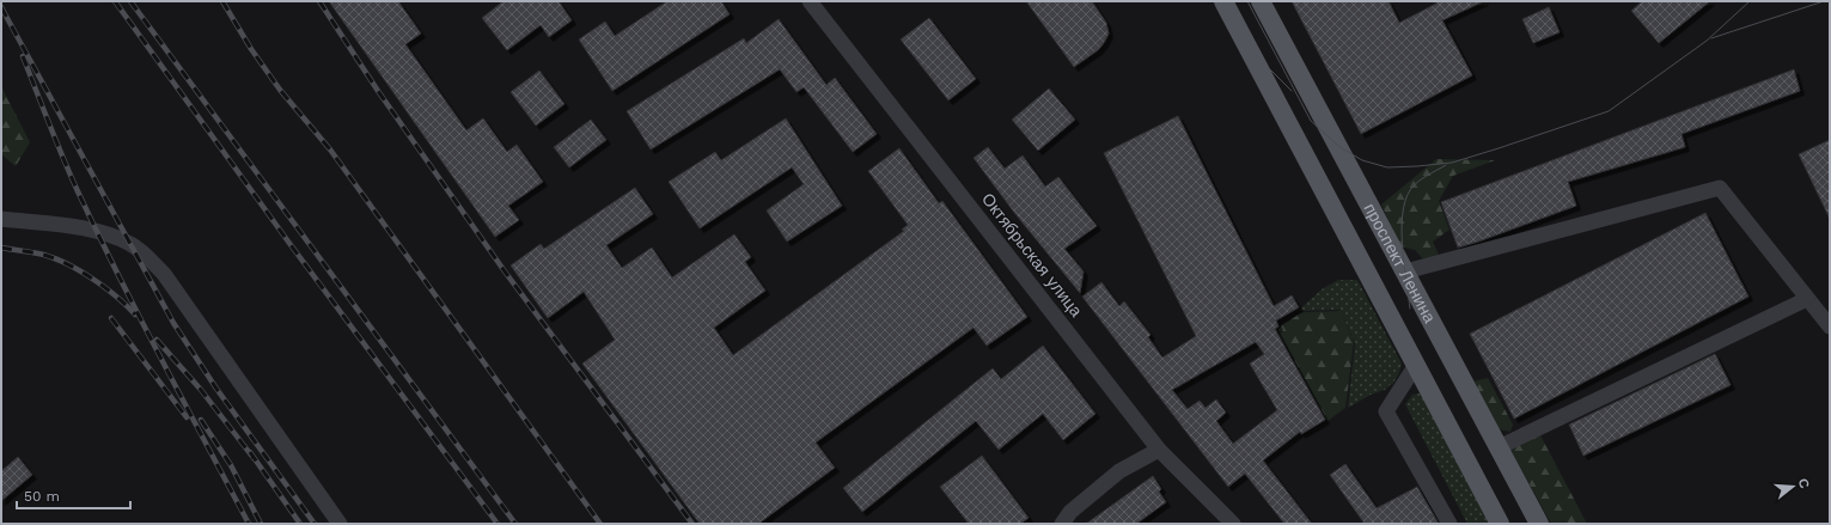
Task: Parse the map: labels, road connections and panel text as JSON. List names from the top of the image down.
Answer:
{
  "streets": {
    "main road": ["проспект Ленина"],
    "street": ["Октябрьская улица"]
  },
  "scale_bar": "50 m",
  "north": "right"
}
